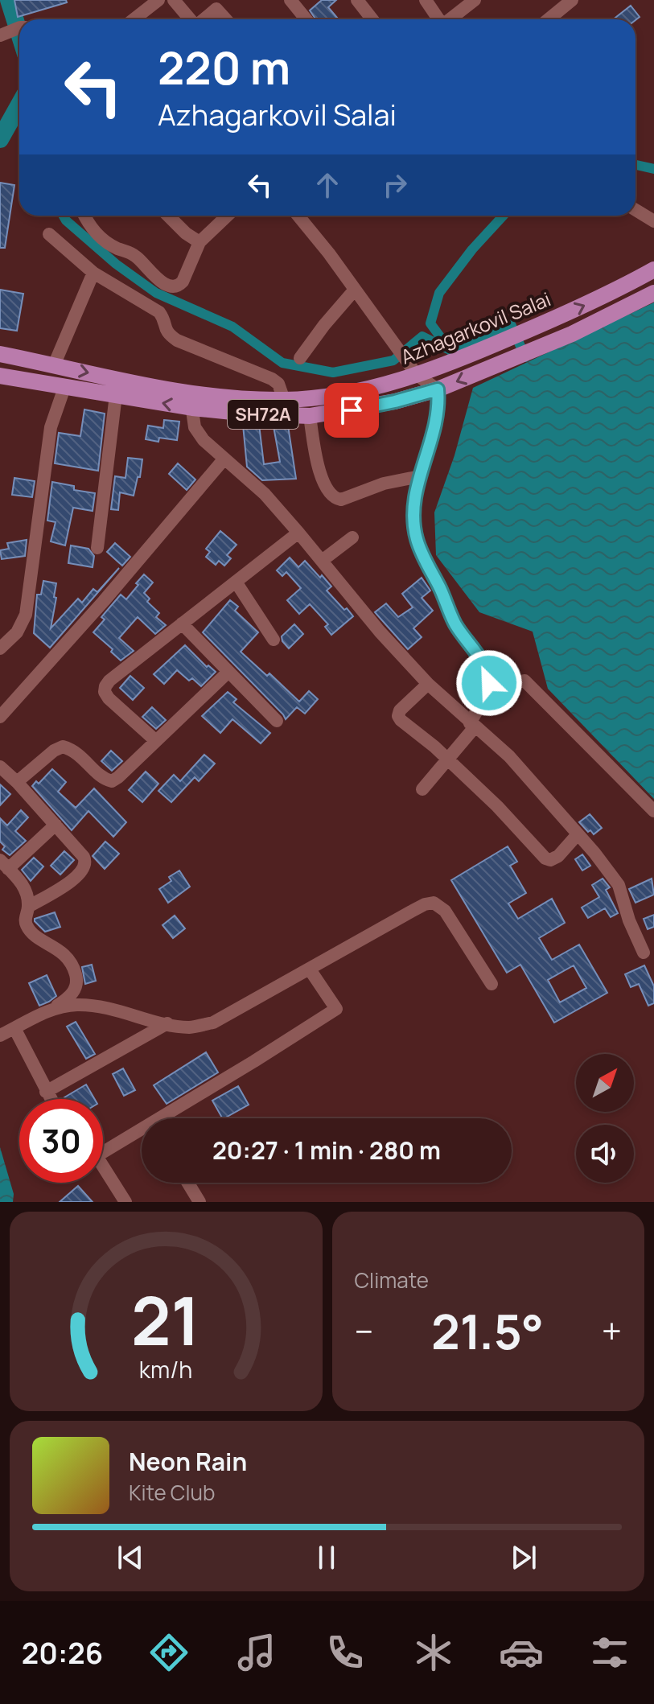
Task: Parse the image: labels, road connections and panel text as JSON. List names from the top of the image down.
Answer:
{
  "streets": {
    "main road": ["Azhagarkovil Salai", "SH72A"]
  },
  "north": "top right",
  "page": {
    "turn": ["220 m", "Azhagarkovil Salai"],
    "limit": "30",
    "trip": "20:27 · 1 min · 280 m",
    "tile": "Climate",
    "heat": ["−", "21.5°", "+"],
    "song": ["Neon Rain", "Kite Club"],
    "tabs": "20:26",
    "gauge": ["21", "km/h"]
  }
}
